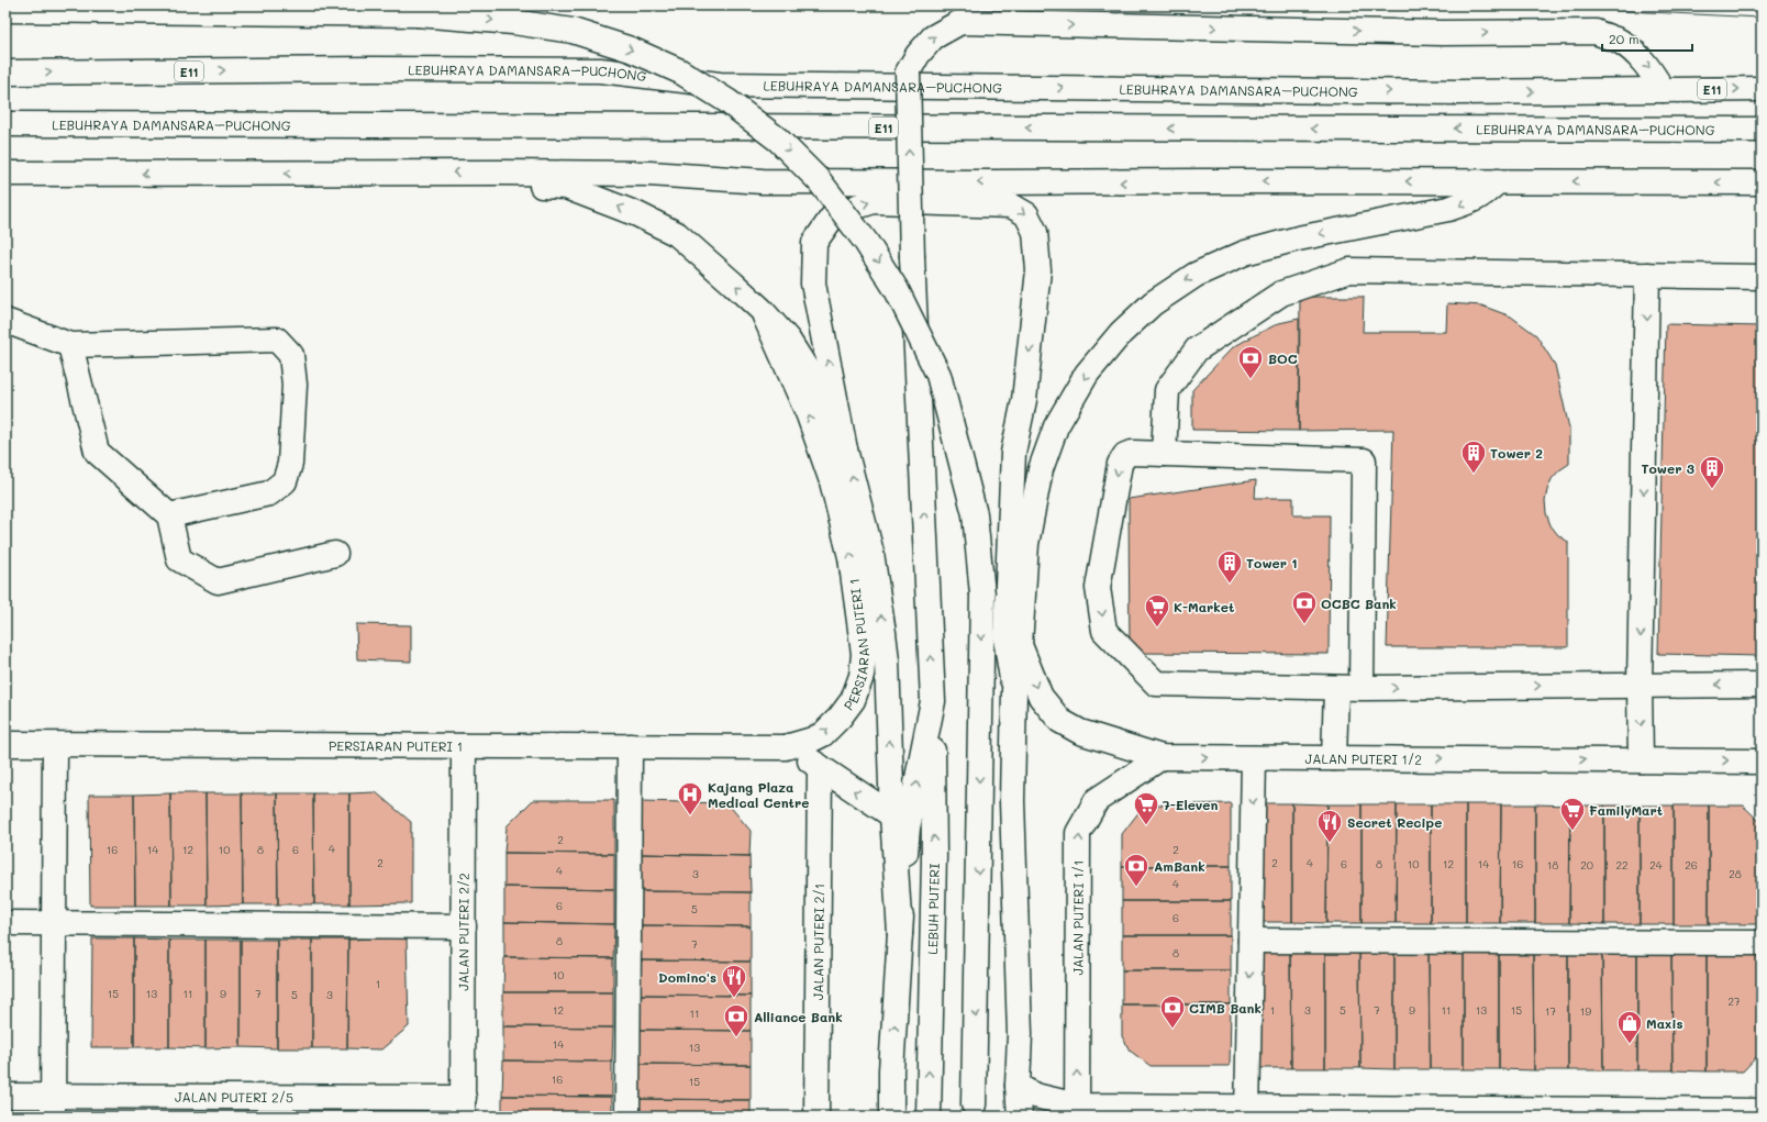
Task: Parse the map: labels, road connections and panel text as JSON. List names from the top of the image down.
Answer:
{
  "streets": {
    "main road": [
      "E11",
      "LEBUHRAYA DAMANSARA–PUCHONG",
      "PERSIARAN PUTERI 1",
      "JALAN PUTERI 1/2",
      "LEBUH PUTERI",
      "JALAN PUTERI 1/1",
      "JALAN PUTERI 2/2",
      "JALAN PUTERI 2/1",
      "JALAN PUTERI 2/5"
    ]
  },
  "crossings": [
    ["PERSIARAN PUTERI 1", "JALAN PUTERI 2/2"],
    ["JALAN PUTERI 1/2", "JALAN PUTERI 1/1"],
    ["JALAN PUTERI 2/2", "JALAN PUTERI 2/5"]
  ],
  "places": {
    "bank": [
      "BOC",
      "OCBC Bank",
      "AmBank",
      "CIMB Bank",
      "Alliance Bank"
    ],
    "building": ["Tower 2", "Tower 3", "Tower 1"],
    "supermarket": ["K-Market", "7-Eleven", "FamilyMart"],
    "hospital": ["Kajang Plaza Medical Centre"],
    "restaurant": ["Secret Recipe", "Domino's"],
    "shop": ["Maxis"]
  },
  "house_numbers": [
    "2",
    "4",
    "16",
    "14",
    "12",
    "10",
    "8",
    "6",
    "2",
    "2",
    "2",
    "4",
    "6",
    "8",
    "10",
    "12",
    "14",
    "16",
    "18",
    "20",
    "22",
    "24",
    "26",
    "4",
    "3",
    "28",
    "4",
    "6",
    "5",
    "6",
    "8",
    "7",
    "8",
    "10",
    "1",
    "15",
    "13",
    "11",
    "9",
    "7",
    "5",
    "3",
    "27",
    "12",
    "1",
    "3",
    "5",
    "7",
    "9",
    "11",
    "13",
    "15",
    "17",
    "19",
    "11",
    "14",
    "13",
    "16",
    "15"
  ],
  "scale_bar": "20 m"
}
